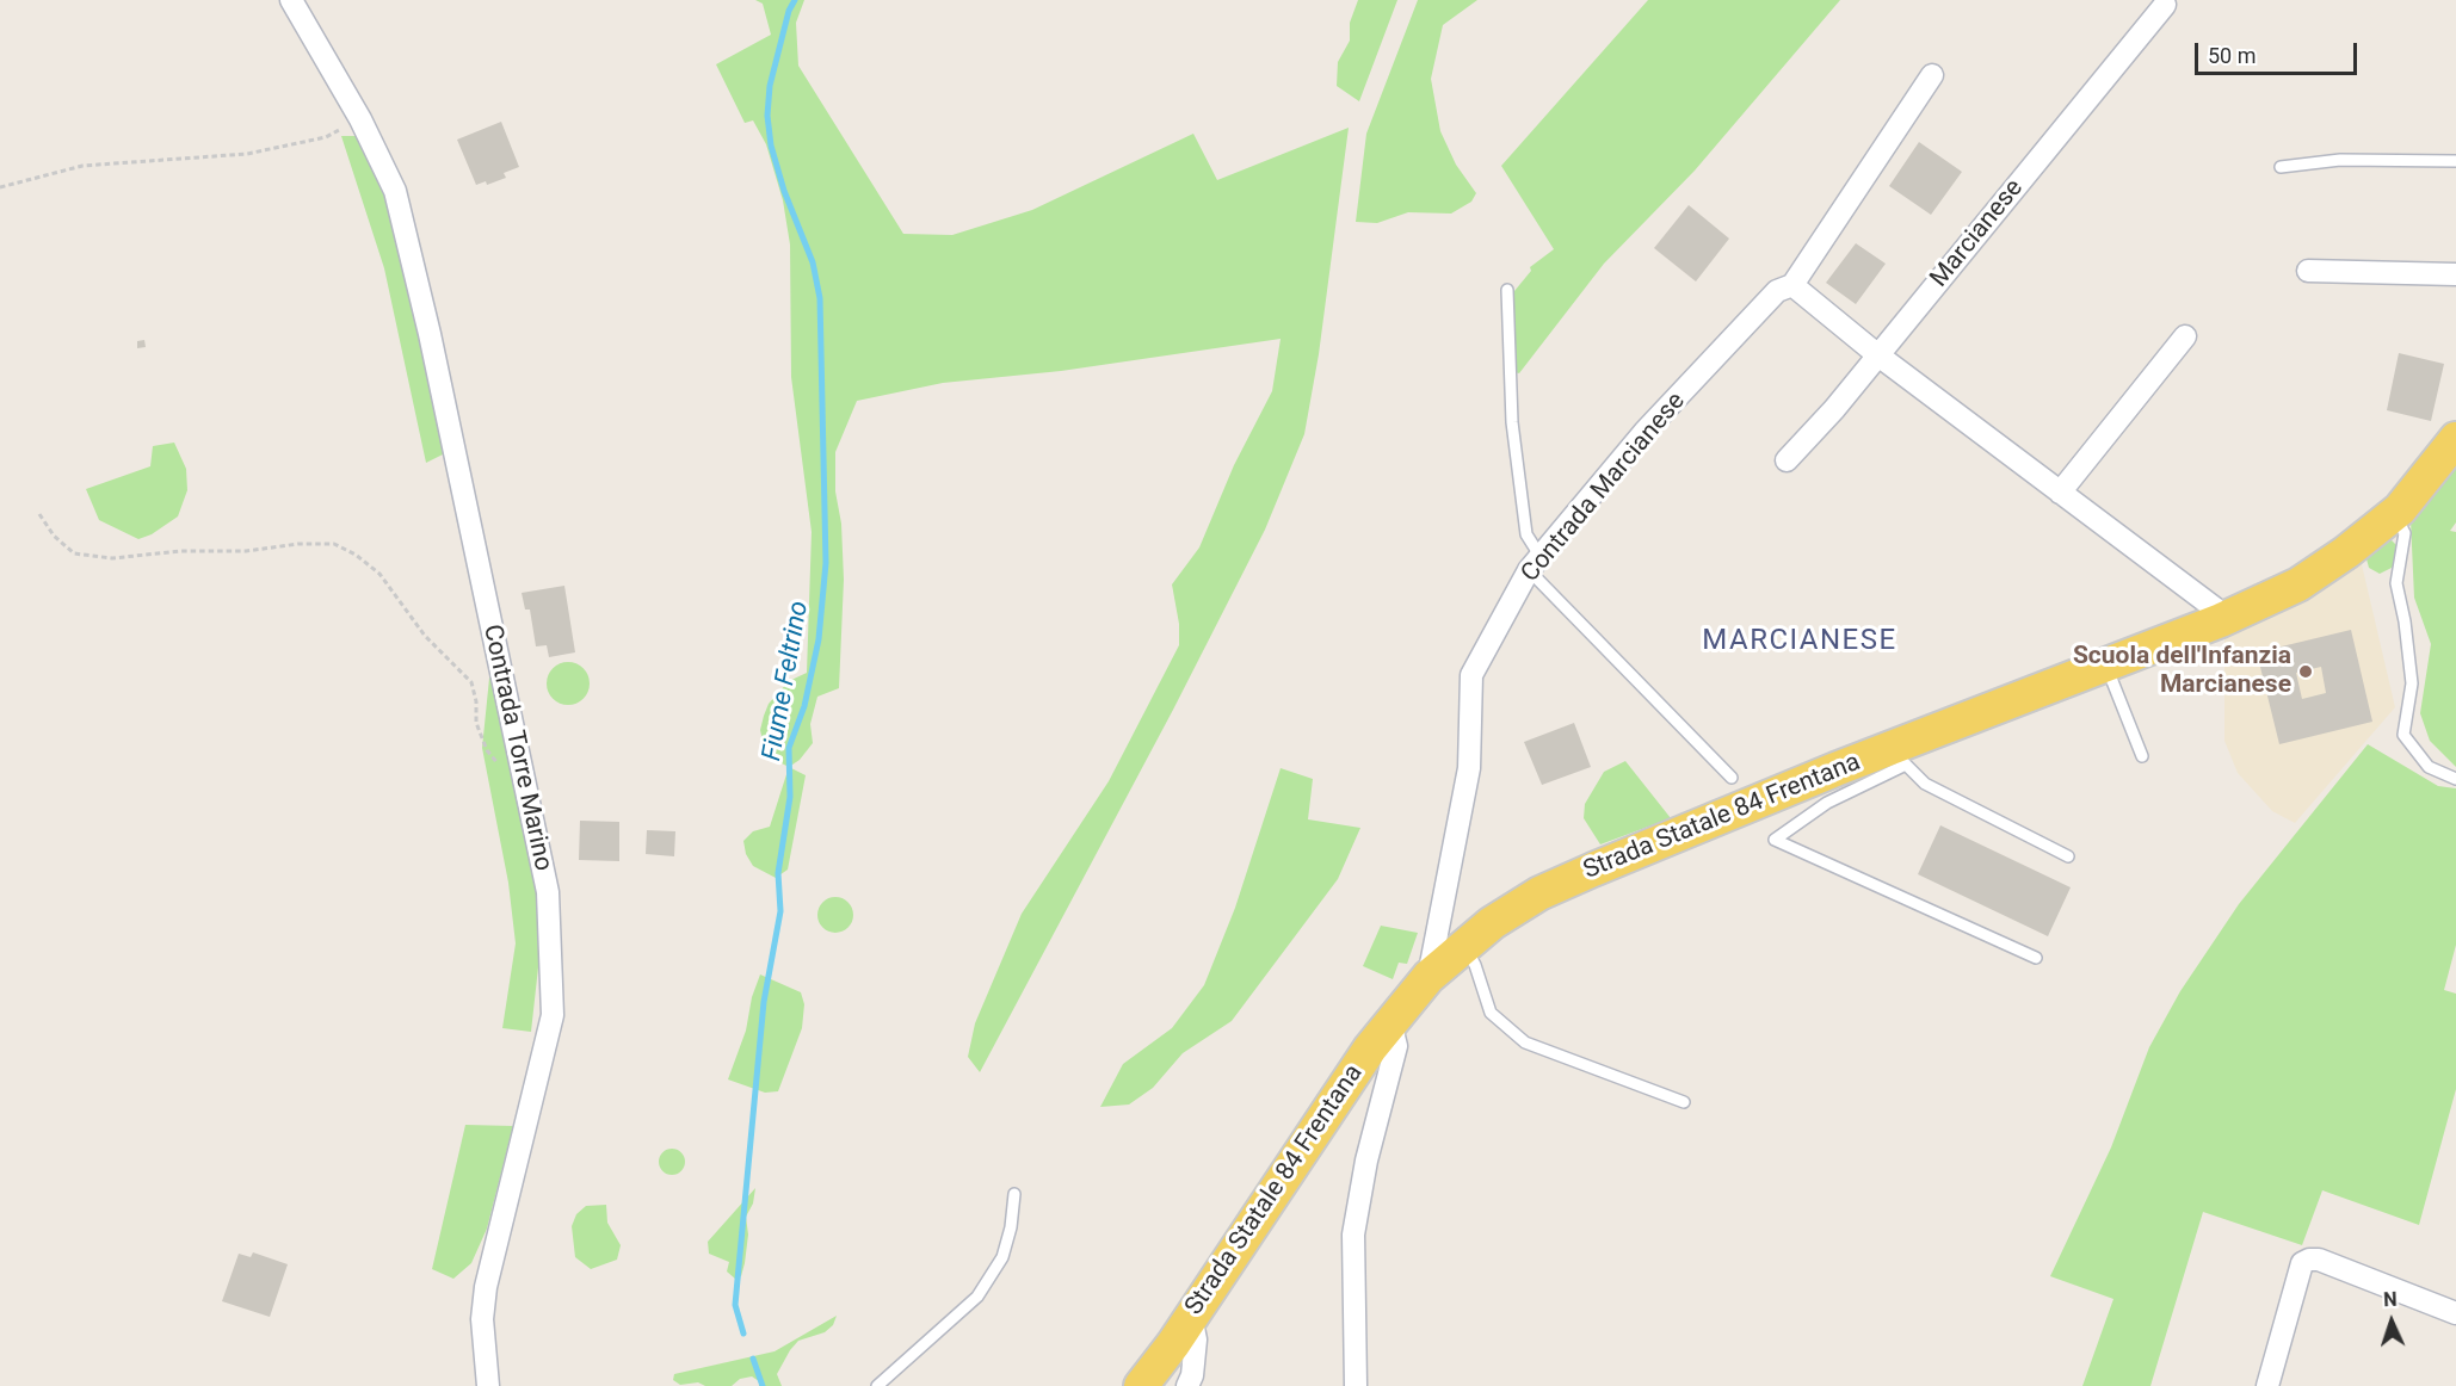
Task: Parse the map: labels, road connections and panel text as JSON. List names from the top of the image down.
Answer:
{
  "streets": {
    "main road": ["Strada Statale 84 Frentana"],
    "street": ["Marcianese", "Contrada Marcianese", "Contrada Torre Marino"]
  },
  "crossings": [
    ["Contrada Marcianese", "Strada Statale 84 Frentana"]
  ],
  "districts": ["MARCIANESE"],
  "water": ["Fiume Feltrino"],
  "places": ["Scuola dell'Infanzia Marcianese"],
  "scale_bar": "50 m",
  "north": "top"
}
